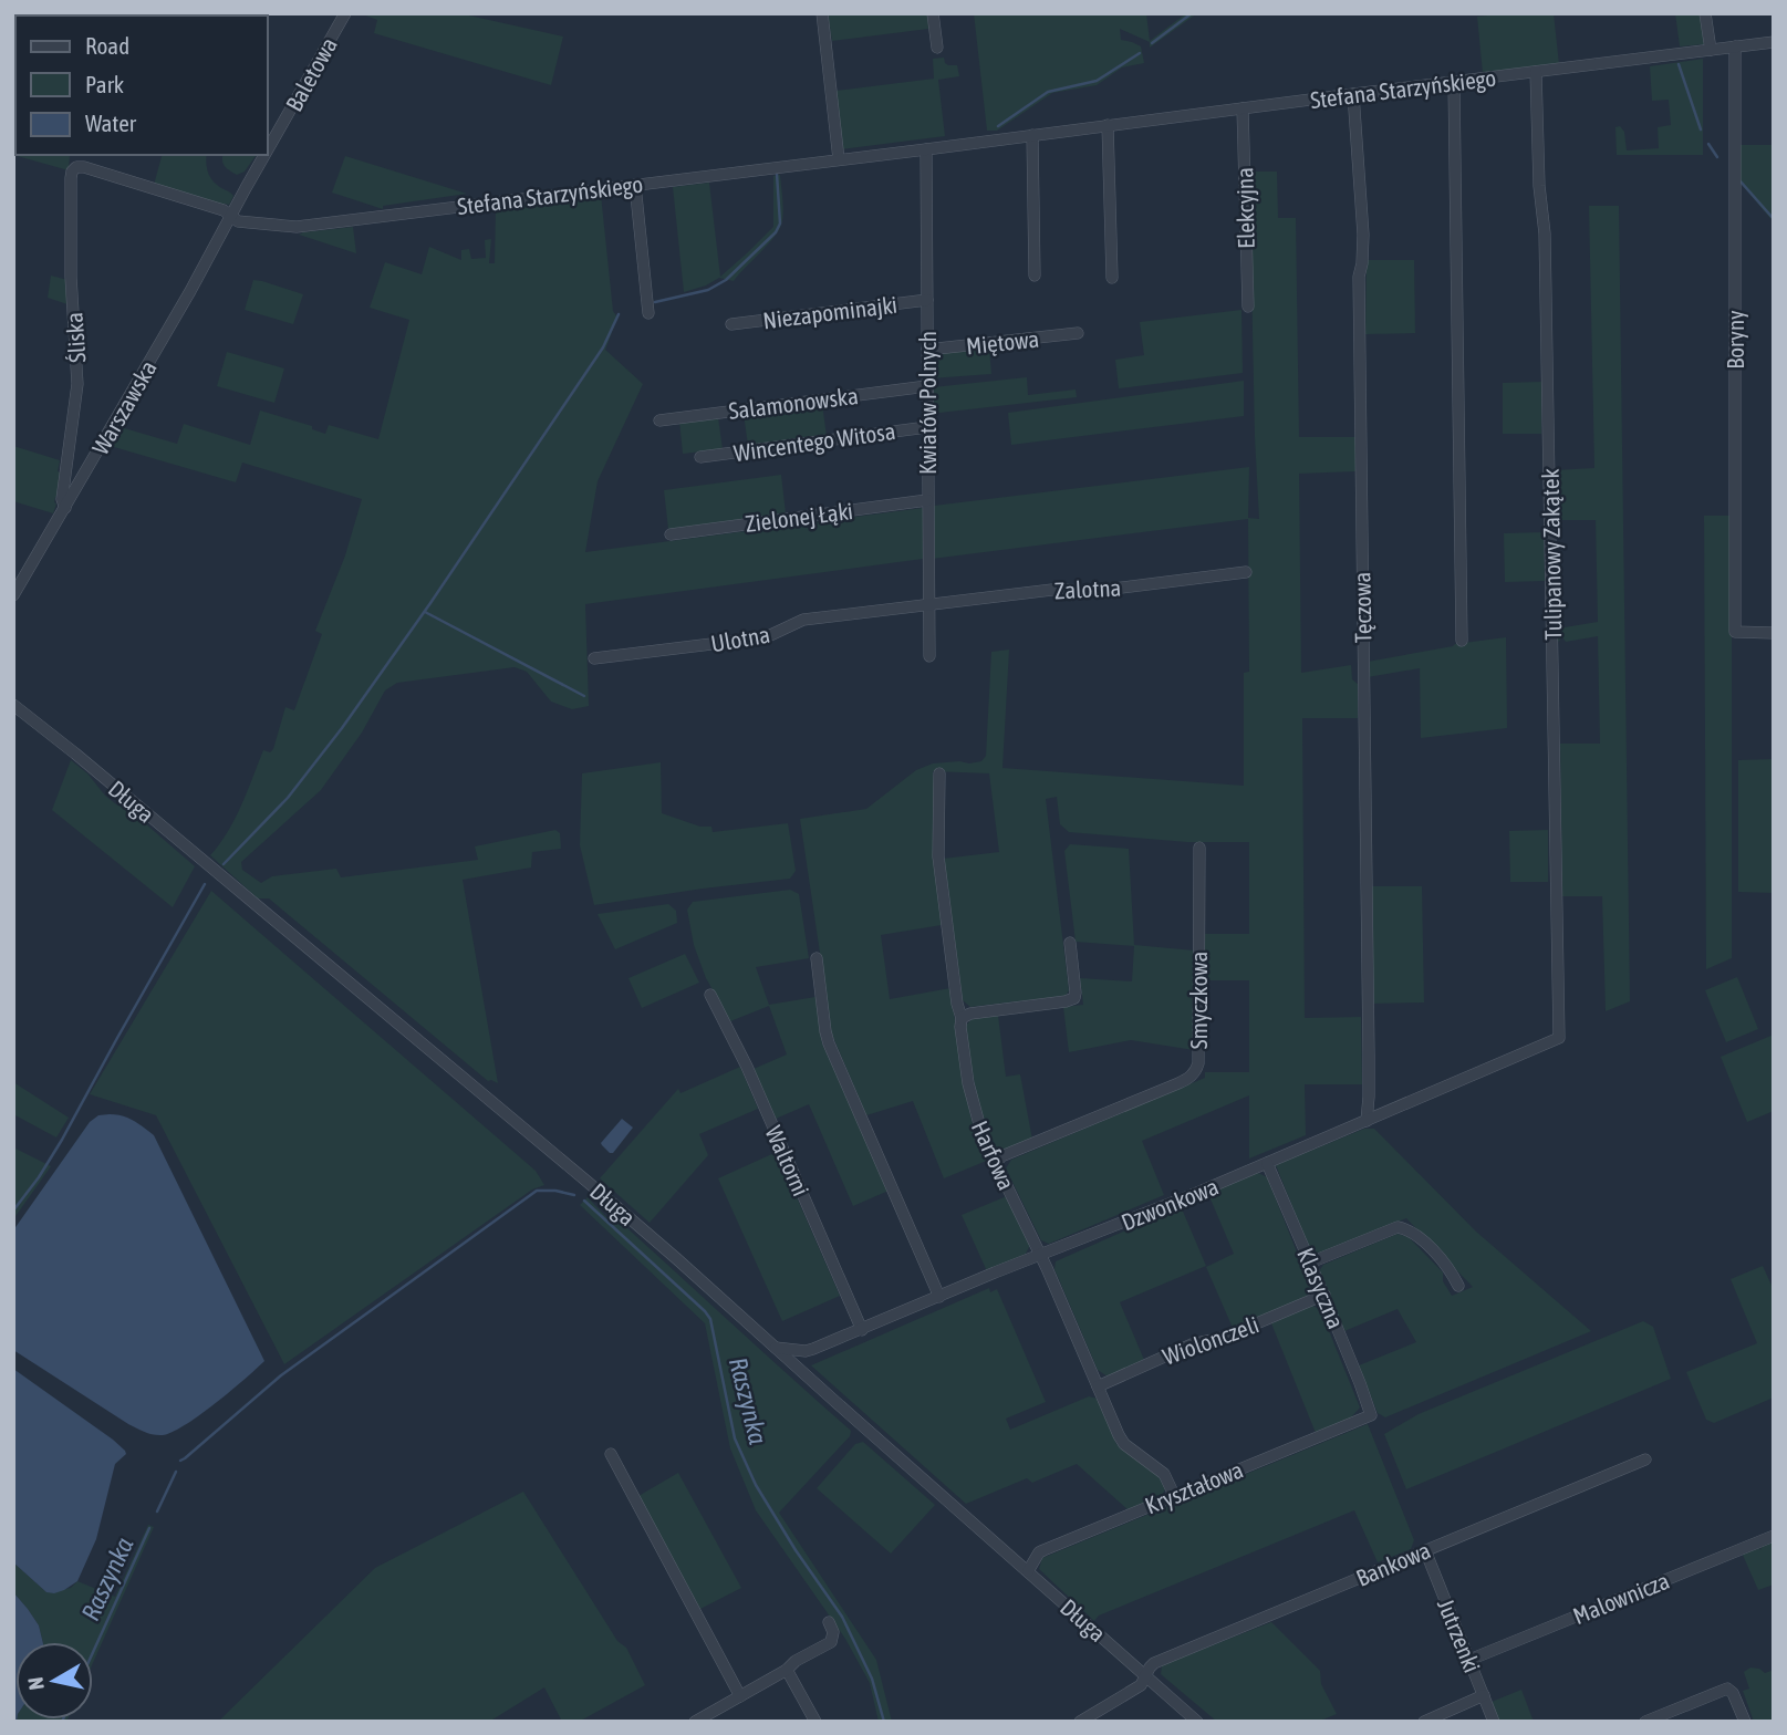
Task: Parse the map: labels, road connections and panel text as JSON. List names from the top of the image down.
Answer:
{
  "streets": {
    "street": [
      "Baletowa",
      "Stefana Starzyńskiego",
      "Elekcyjna",
      "Niezapominajki",
      "Śliska",
      "Boryny",
      "Miętowa",
      "Salamonowska",
      "Kwiatów Polnych",
      "Warszawska",
      "Wincentego Witosa",
      "Zielonej Łąki",
      "Tulipanowy Zakątek",
      "Zalotna",
      "Tęczowa",
      "Ulotna",
      "Długa",
      "Smyczkowa",
      "Harfowa",
      "Waltorni",
      "Dzwonkowa",
      "Klasyczna",
      "Wiolonczeli",
      "Kryształowa",
      "Bankowa",
      "Malownicza",
      "Jutrzenki"
    ]
  },
  "crossings": [
    ["Baletowa", "Stefana Starzyńskiego"],
    ["Baletowa", "Warszawska"],
    ["Stefana Starzyńskiego", "Elekcyjna"],
    ["Stefana Starzyńskiego", "Śliska"],
    ["Stefana Starzyńskiego", "Boryny"],
    ["Stefana Starzyńskiego", "Kwiatów Polnych"],
    ["Stefana Starzyńskiego", "Warszawska"],
    ["Stefana Starzyńskiego", "Tulipanowy Zakątek"],
    ["Stefana Starzyńskiego", "Tęczowa"],
    ["Niezapominajki", "Kwiatów Polnych"],
    ["Śliska", "Warszawska"],
    ["Miętowa", "Kwiatów Polnych"],
    ["Salamonowska", "Kwiatów Polnych"],
    ["Kwiatów Polnych", "Wincentego Witosa"],
    ["Kwiatów Polnych", "Zielonej Łąki"],
    ["Kwiatów Polnych", "Zalotna"],
    ["Kwiatów Polnych", "Ulotna"],
    ["Tulipanowy Zakątek", "Dzwonkowa"],
    ["Zalotna", "Ulotna"],
    ["Tęczowa", "Dzwonkowa"],
    ["Długa", "Dzwonkowa"],
    ["Długa", "Kryształowa"],
    ["Długa", "Bankowa"],
    ["Smyczkowa", "Harfowa"],
    ["Harfowa", "Dzwonkowa"],
    ["Harfowa", "Wiolonczeli"],
    ["Harfowa", "Kryształowa"],
    ["Waltorni", "Dzwonkowa"],
    ["Dzwonkowa", "Klasyczna"],
    ["Klasyczna", "Wiolonczeli"],
    ["Klasyczna", "Kryształowa"],
    ["Bankowa", "Jutrzenki"],
    ["Malownicza", "Jutrzenki"]
  ],
  "water": ["Raszynka"],
  "legend": ["Road", "Park", "Water"],
  "north": "left"
}
